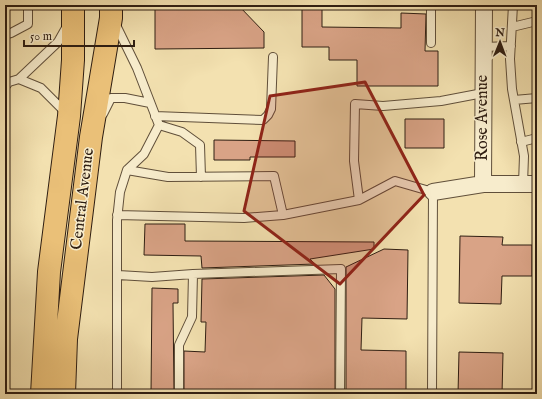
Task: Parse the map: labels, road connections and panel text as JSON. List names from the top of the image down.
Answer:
{
  "streets": {
    "main road": ["Central Avenue"],
    "street": ["Rose Avenue"]
  },
  "scale_bar": "50 m",
  "north": "top"
}
